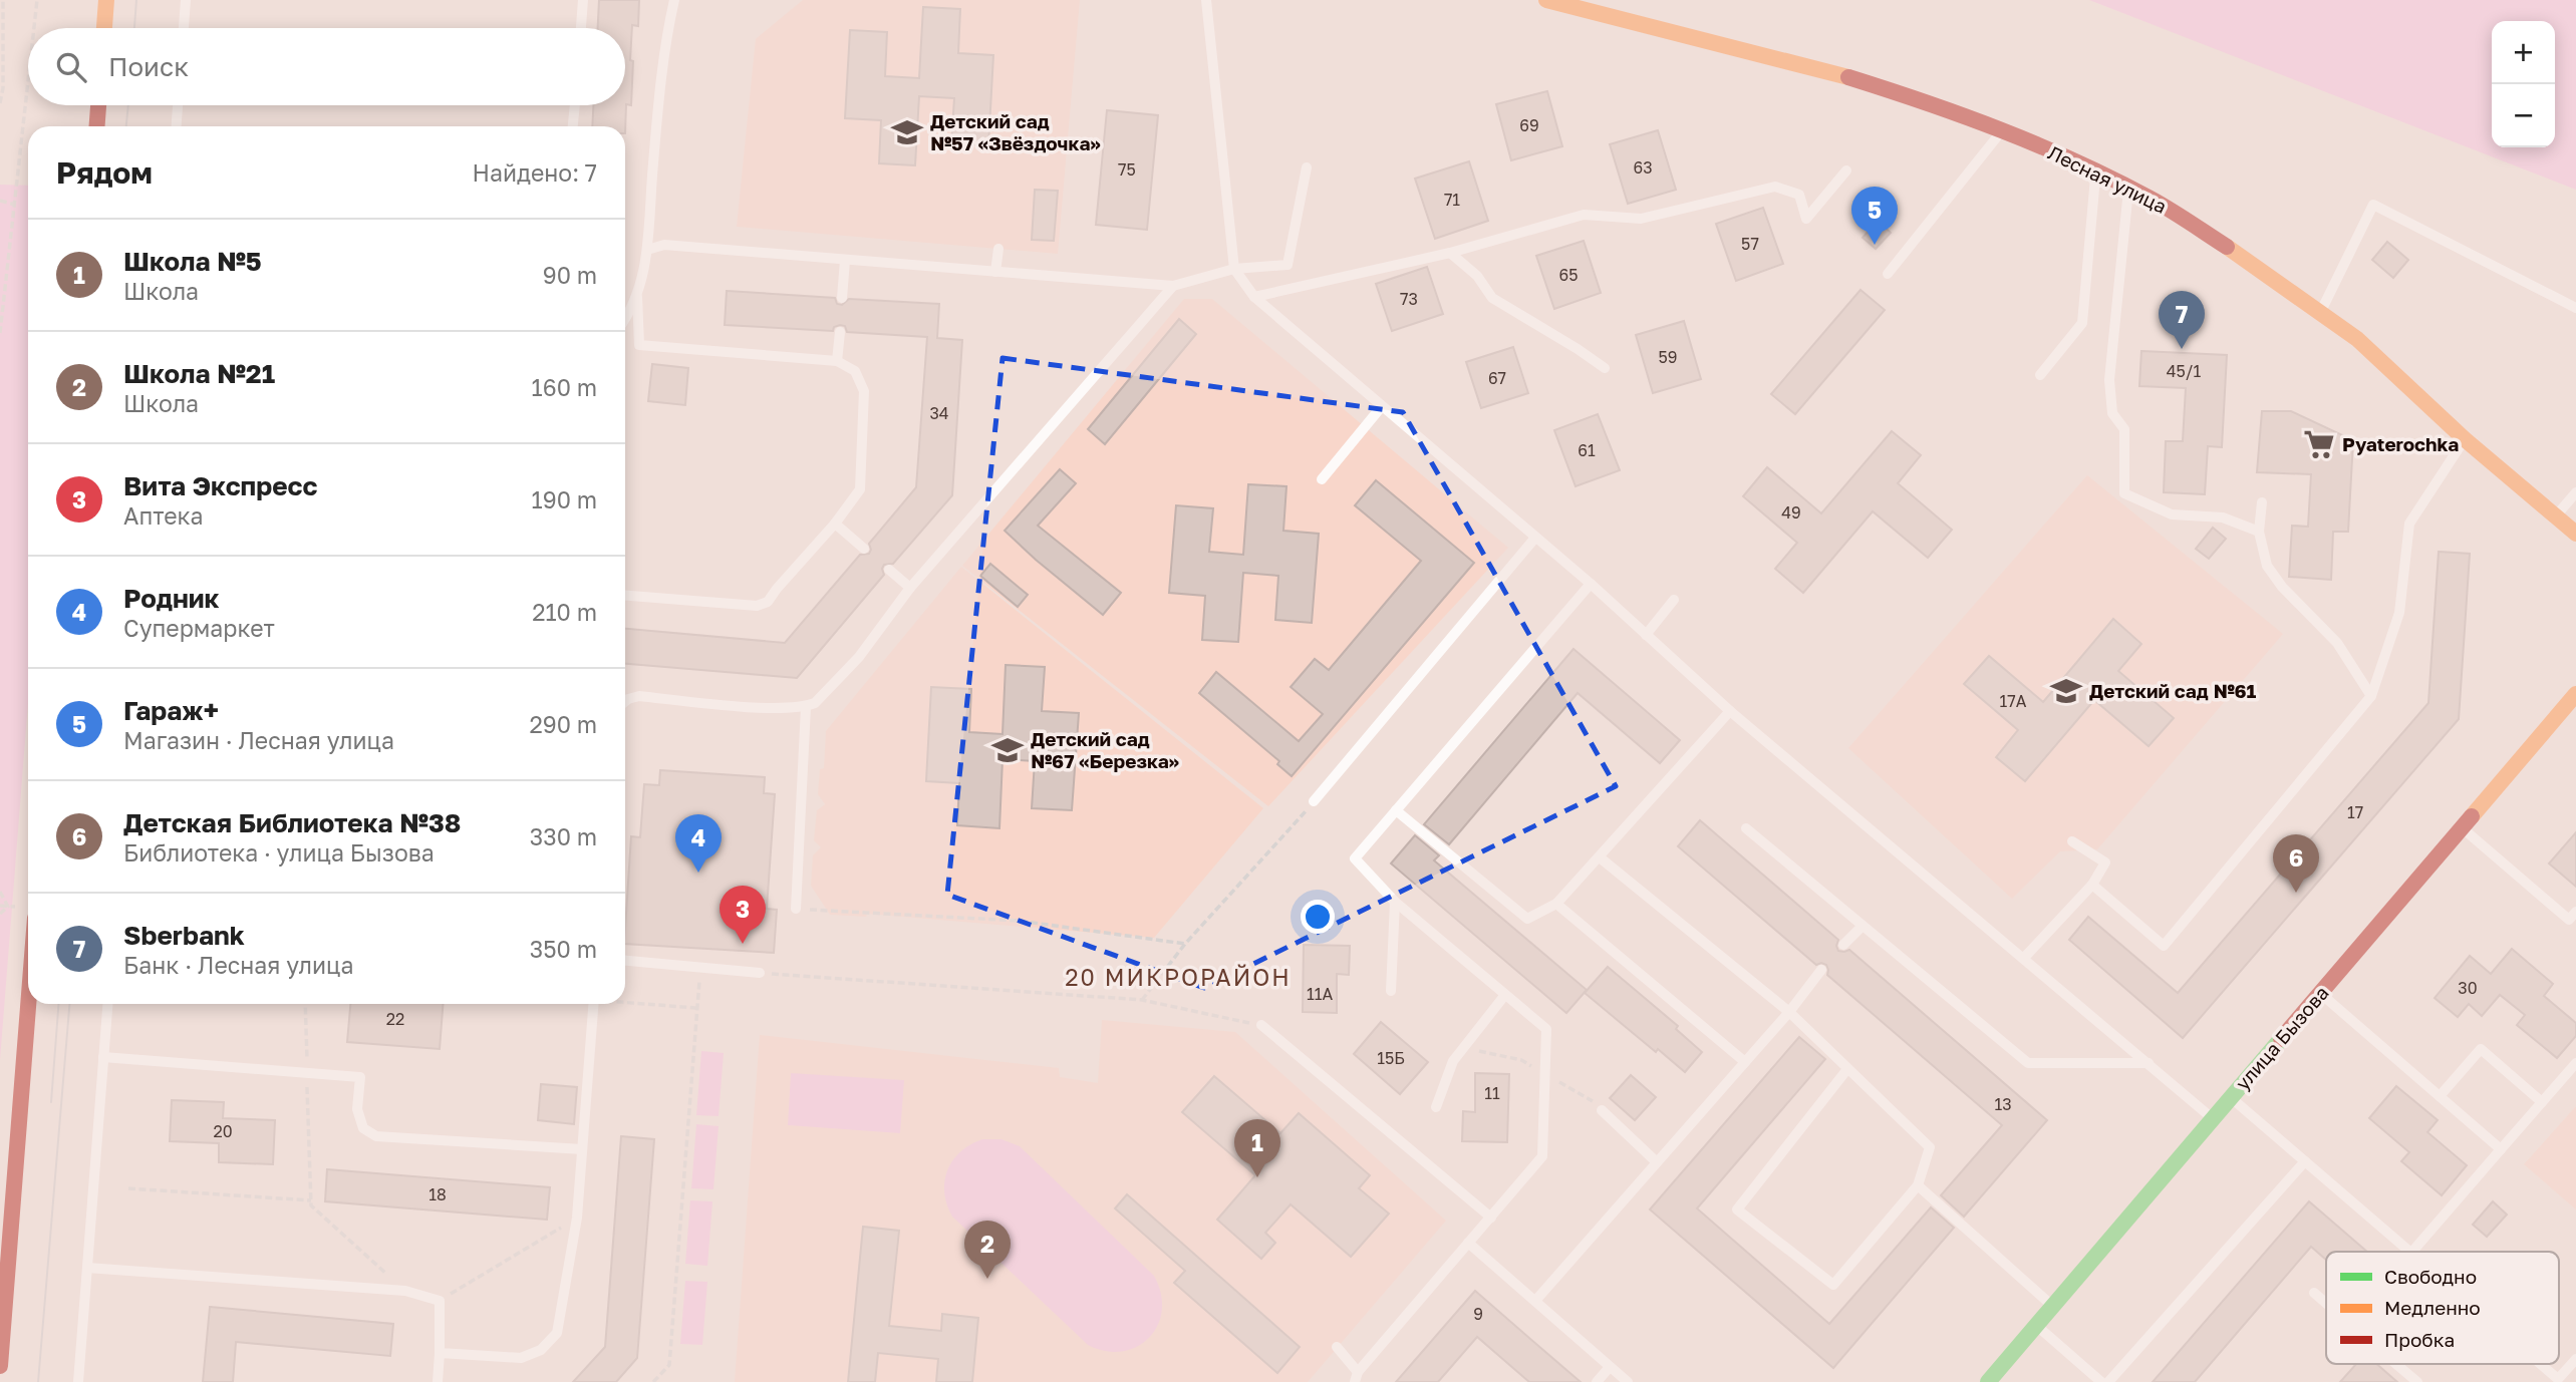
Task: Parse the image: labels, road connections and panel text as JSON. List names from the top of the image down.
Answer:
{
  "streets": {
    "main road": ["Лесная улица", "улица Бызова"]
  },
  "districts": ["20 МИКРОРАЙОН"],
  "places": {
    "school or university": ["Детский сад №57 «Звёздочка»", "Детский сад №61", "Детский сад №67 «Березка»"],
    "supermarket": ["Pyaterochka"]
  },
  "house_numbers": [
    "69",
    "63",
    "75",
    "71",
    "57",
    "65",
    "73",
    "59",
    "45/1",
    "67",
    "34",
    "61",
    "49",
    "17А",
    "17",
    "30",
    "11А",
    "22",
    "15Б",
    "11",
    "13",
    "20",
    "18",
    "9"
  ],
  "legend": ["Свободно", "Медленно", "Пробка"],
  "page": {
    "map_buttons": ["+", "−"],
    "search": "Поиск",
    "heading": ["Рядом", "Найдено: 7"],
    "pins": [
      "5",
      "7",
      "4",
      "6",
      "3",
      "1",
      "2"
    ],
    "list": [
      {
        "mark": "1",
        "name": "Школа №5",
        "note": "Школа",
        "value": "90 m"
      },
      {
        "mark": "2",
        "name": "Школа №21",
        "note": "Школа",
        "value": "160 m"
      },
      {
        "mark": "3",
        "name": "Вита Экспресс",
        "note": "Аптека",
        "value": "190 m"
      },
      {
        "mark": "4",
        "name": "Родник",
        "note": "Супермаркет",
        "value": "210 m"
      },
      {
        "mark": "5",
        "name": "Гараж+",
        "note": "Магазин · Лесная улица",
        "value": "290 m"
      },
      {
        "mark": "6",
        "name": "Детская Библиотека №38",
        "note": "Библиотека · улица Бызова",
        "value": "330 m"
      },
      {
        "mark": "7",
        "name": "Sberbank",
        "note": "Банк · Лесная улица",
        "value": "350 m"
      }
    ]
  }
}
